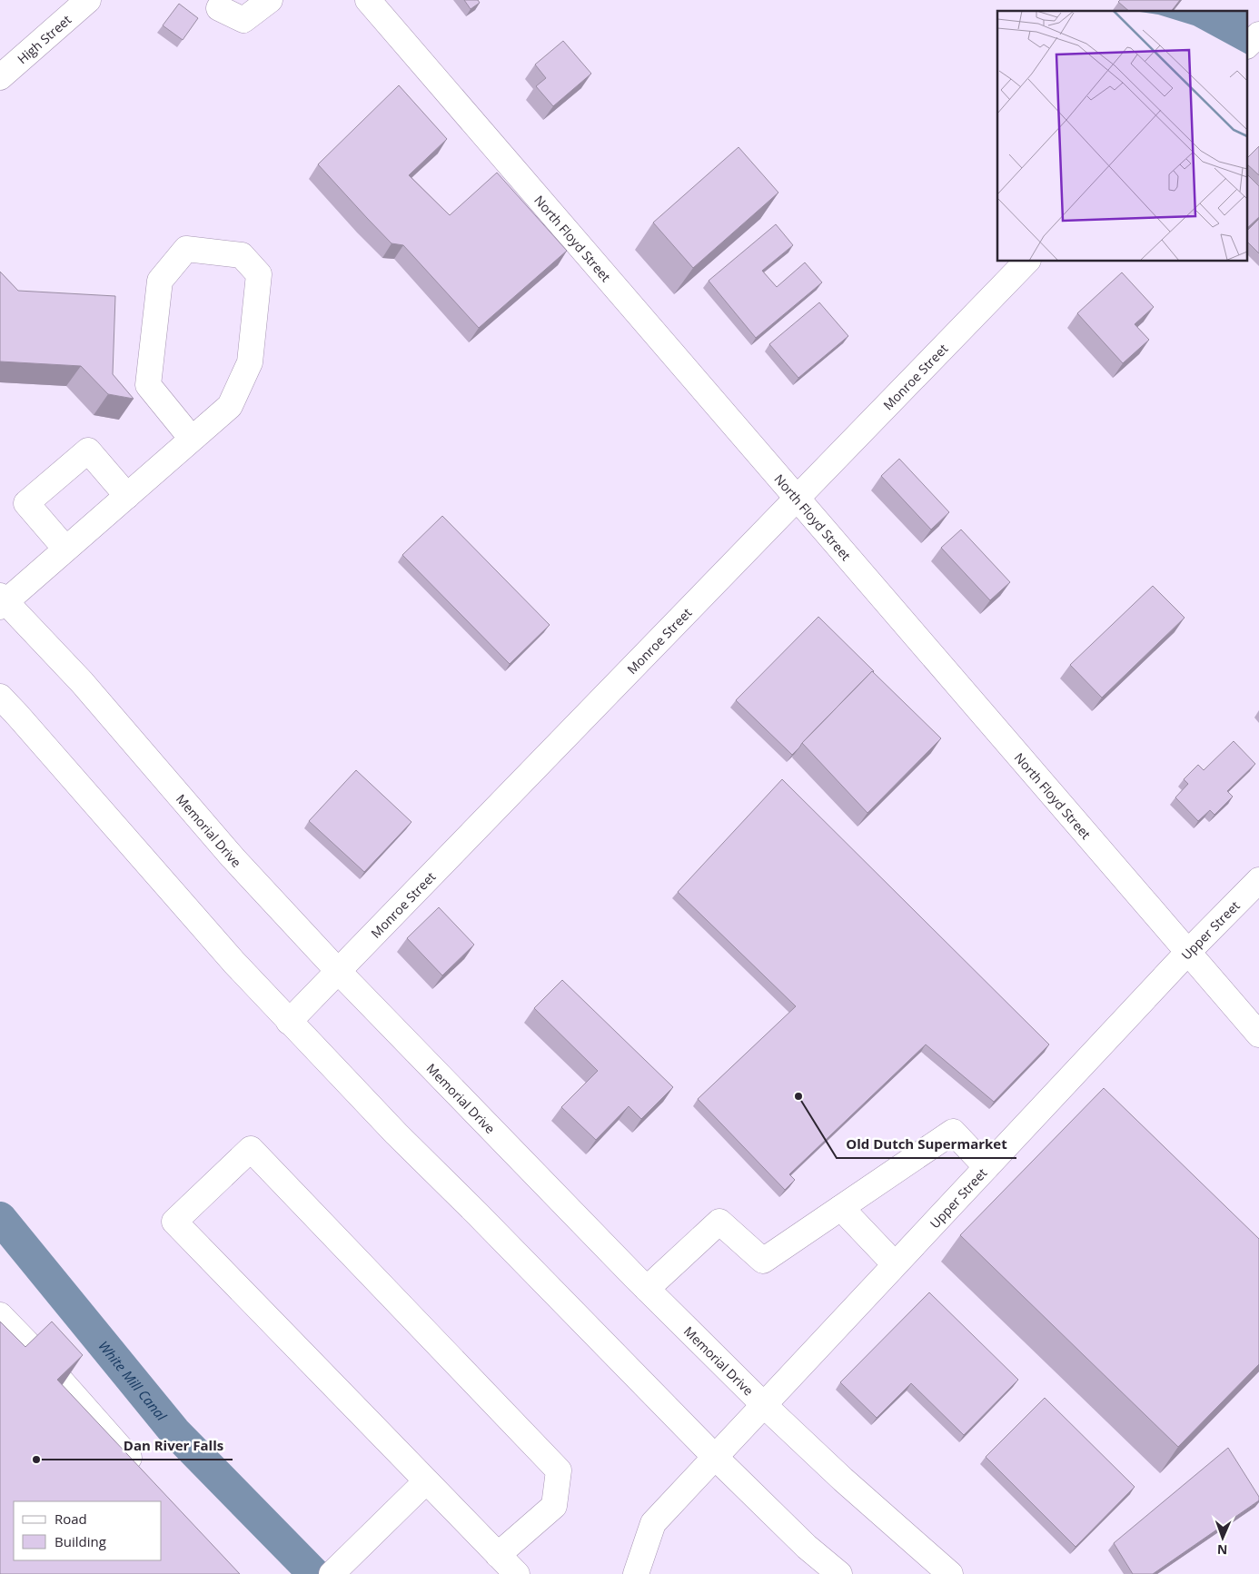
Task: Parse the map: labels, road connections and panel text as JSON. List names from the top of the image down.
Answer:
{
  "streets": {
    "street": [
      "High Street",
      "North Floyd Street",
      "Monroe Street",
      "Memorial Drive",
      "Upper Street"
    ]
  },
  "crossings": [
    ["North Floyd Street", "Monroe Street"],
    ["North Floyd Street", "Upper Street"],
    ["Monroe Street", "Memorial Drive"],
    ["Memorial Drive", "Upper Street"]
  ],
  "water": ["White Mill Canal"],
  "places": ["Old Dutch Supermarket", "Dan River Falls"],
  "legend": ["Road", "Building"],
  "north": "bottom"
}
